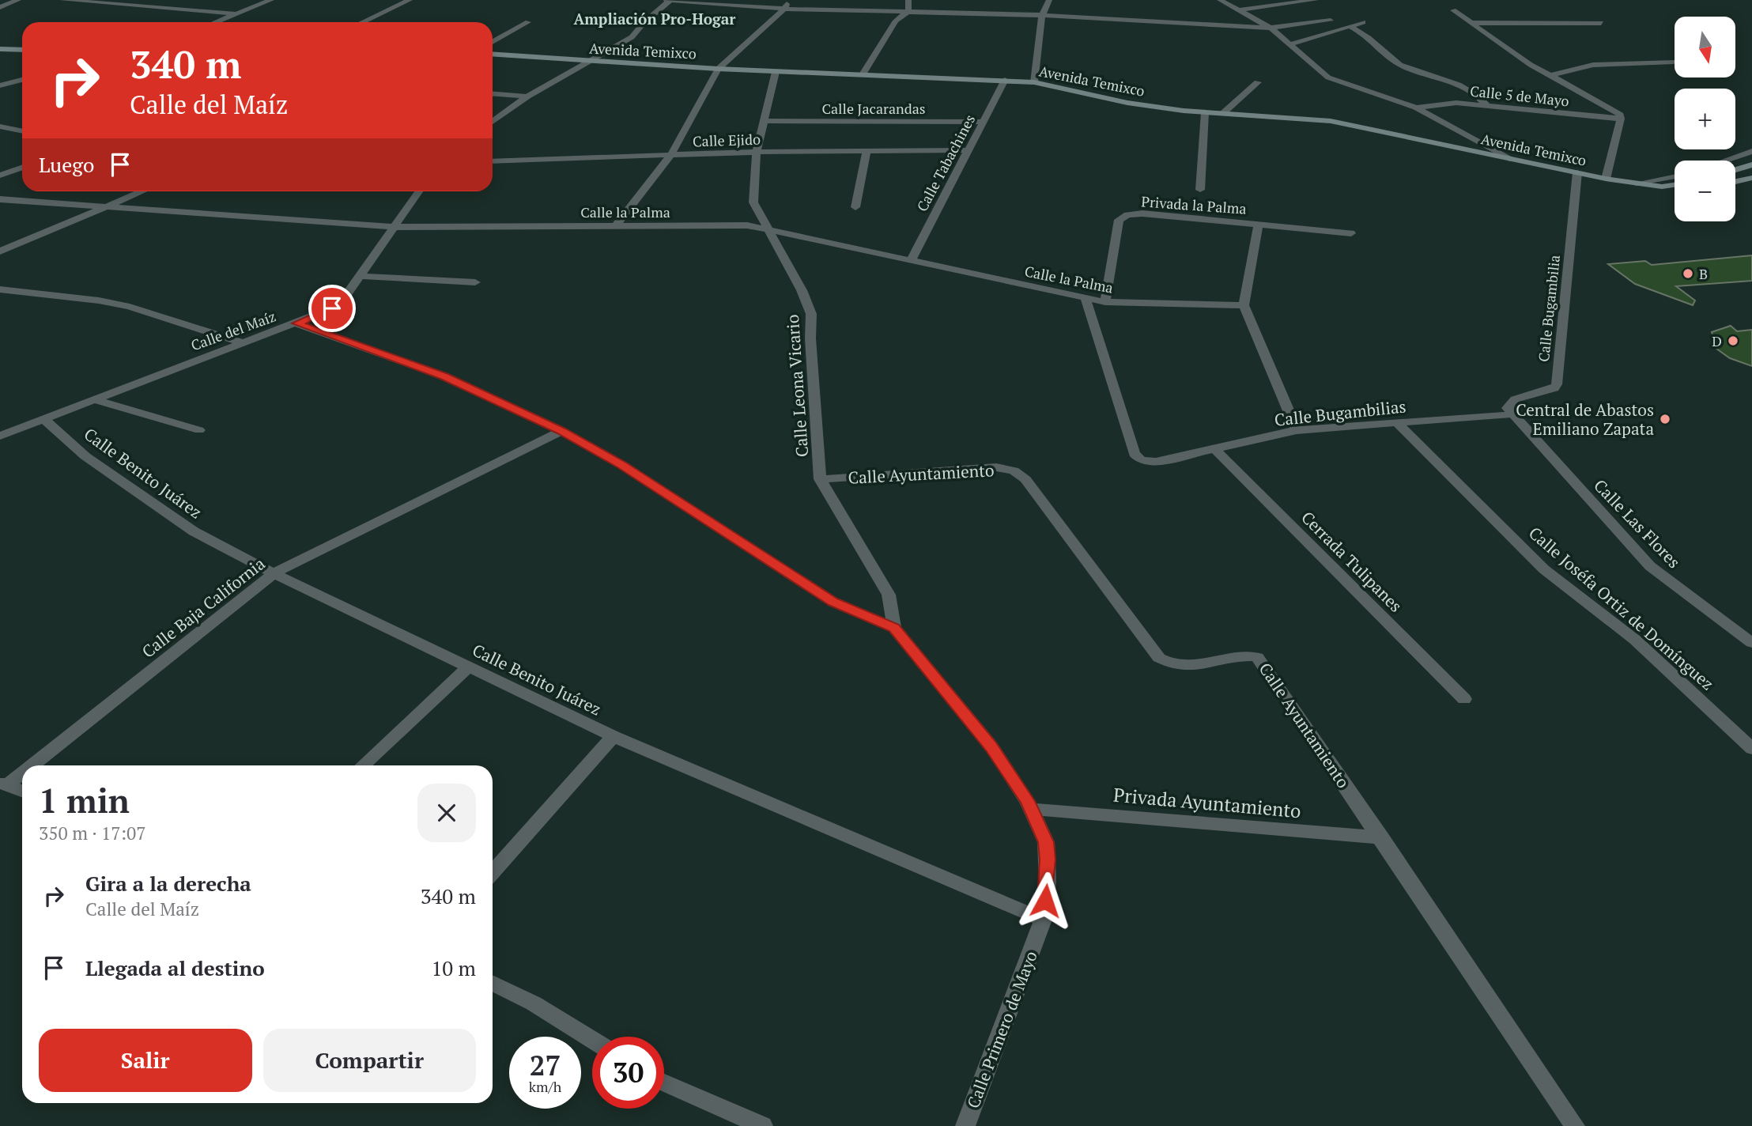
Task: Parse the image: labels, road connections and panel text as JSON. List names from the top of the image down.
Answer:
{
  "streets": {
    "main road": ["Avenida Temixco"],
    "street": [
      "Calle 5 de Mayo",
      "Calle Jacarandas",
      "Calle Ejido",
      "Calle Tabachines",
      "Privada la Palma",
      "Calle la Palma",
      "Calle Bugambilia",
      "Calle del Maíz",
      "Calle Leona Vicario",
      "Calle Bugambilias",
      "Calle Benito Juárez",
      "Calle Ayuntamiento",
      "Calle Las Flores",
      "Cerrada Tulipanes",
      "Calle Baja California",
      "Calle Joséfa Ortiz de Domínguez",
      "Privada Ayuntamiento",
      "Calle Primero de Mayo"
    ]
  },
  "crossings": [
    ["Avenida Temixco", "Calle 5 de Mayo"],
    ["Avenida Temixco", "Calle Tabachines"],
    ["Avenida Temixco", "Calle Bugambilia"],
    ["Avenida Temixco", "Calle Leona Vicario"],
    ["Calle Jacarandas", "Calle Tabachines"],
    ["Calle Jacarandas", "Calle Leona Vicario"],
    ["Calle Ejido", "Calle Tabachines"],
    ["Calle Ejido", "Calle Leona Vicario"],
    ["Calle Tabachines", "Calle la Palma"],
    ["Privada la Palma", "Calle la Palma"],
    ["Calle la Palma", "Calle del Maíz"],
    ["Calle la Palma", "Calle Leona Vicario"],
    ["Calle la Palma", "Calle Bugambilias"],
    ["Calle Bugambilia", "Calle Bugambilias"],
    ["Calle Bugambilia", "Calle Las Flores"],
    ["Calle del Maíz", "Calle Benito Juárez"],
    ["Calle del Maíz", "Calle Primero de Mayo"],
    ["Calle Leona Vicario", "Calle Ayuntamiento"],
    ["Calle Leona Vicario", "Calle Primero de Mayo"],
    ["Calle Bugambilias", "Calle Las Flores"],
    ["Calle Bugambilias", "Cerrada Tulipanes"],
    ["Calle Bugambilias", "Calle Joséfa Ortiz de Domínguez"],
    ["Calle Benito Juárez", "Calle Baja California"],
    ["Calle Benito Juárez", "Calle Primero de Mayo"],
    ["Calle Ayuntamiento", "Privada Ayuntamiento"],
    ["Calle Baja California", "Calle Primero de Mayo"],
    ["Privada Ayuntamiento", "Calle Primero de Mayo"]
  ],
  "districts": ["Ampliación Pro-Hogar"],
  "places": ["B", "D", "Central de Abastos Emiliano Zapata"],
  "north": "bottom",
  "page": {
    "map_buttons": ["+", "−"],
    "turn": ["340 m", "Calle del Maíz"],
    "then": "Luego",
    "heading": ["1 min", "350 m · 17:07"],
    "list": [
      {
        "name": "Gira a la derecha",
        "note": "Calle del Maíz",
        "value": "340 m"
      },
      {
        "name": "Llegada al destino",
        "value": "10 m"
      }
    ],
    "buttons": ["Salir", "Compartir"],
    "speed": "27 km/h",
    "limit": "30"
  }
}
